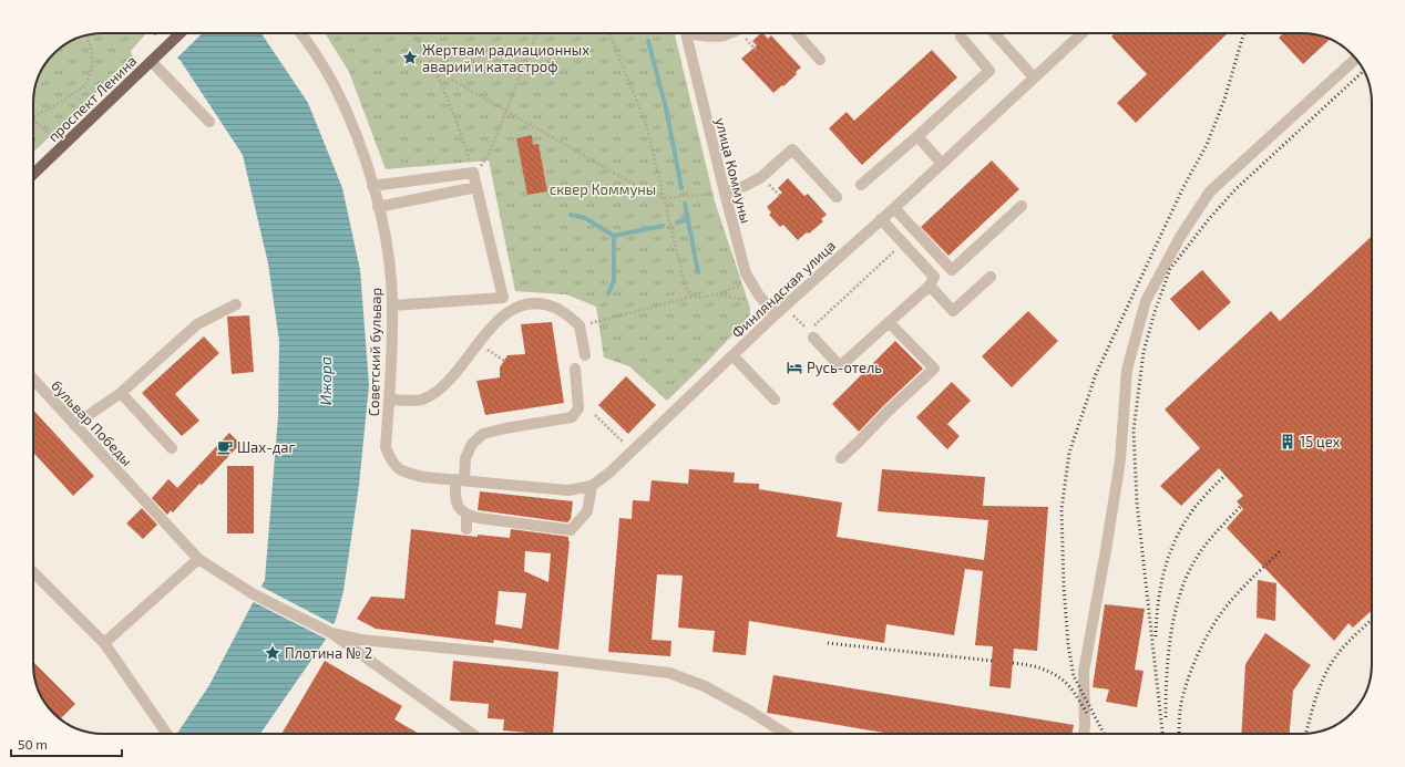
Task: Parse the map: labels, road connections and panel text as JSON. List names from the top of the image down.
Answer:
{
  "streets": {
    "main road": ["проспект Ленина"],
    "street": [
      "улица Коммуны",
      "Финляндская улица",
      "Советский бульвар",
      "бульвар Победы"
    ]
  },
  "crossings": [
    ["улица Коммуны", "Финляндская улица"],
    ["Финляндская улица", "Советский бульвар"]
  ],
  "water": ["Ижора"],
  "parks": ["сквер Коммуны"],
  "places": {
    "place": ["Жертвам радиационных аварий и катастроф", "Плотина № 2"],
    "hotel": ["Русь-отель"],
    "building": ["15 цех"],
    "cafe": ["Шах-даг"]
  },
  "scale_bar": "50 m"
}
